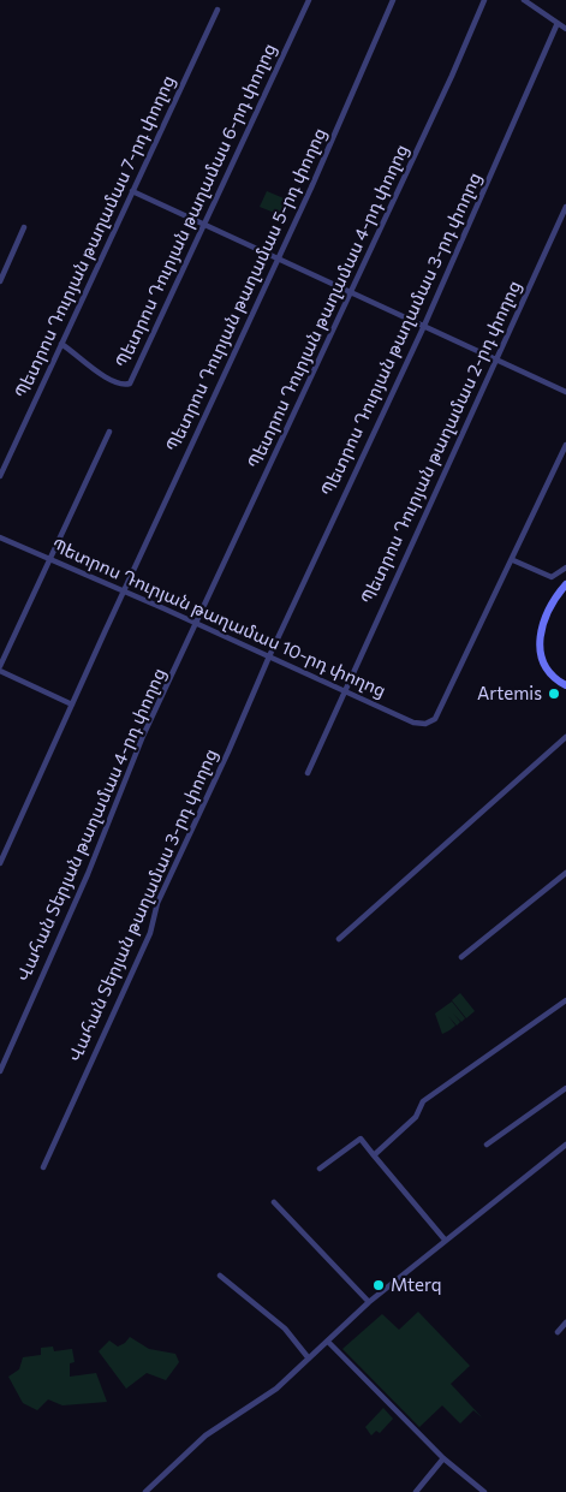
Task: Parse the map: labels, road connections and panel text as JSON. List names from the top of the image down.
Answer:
{
  "streets": {
    "street": [
      "Պետրոս Դուրյան թաղամաս 6-րդ փողոց",
      "Պետրոս Դուրյան թաղամաս 7-րդ փողոց",
      "Պետրոս Դուրյան թաղամաս 5-րդ փողոց",
      "Պետրոս Դուրյան թաղամաս 4-րդ փողոց",
      "Պետրոս Դուրյան թաղամաս 3-րդ փողոց",
      "Պետրոս Դուրյան թաղամաս 2-րդ փողոց",
      "Պետրոս Դուրյան թաղամաս 10-րդ փողոց",
      "Վահան Տերյան թաղամաս 4-րդ փողոց",
      "Վահան Տերյան թաղամաս 3-րդ փողոց"
    ]
  },
  "crossings": [
    ["Պետրոս Դուրյան թաղամաս 6-րդ փողոց", "Պետրոս Դուրյան թաղամաս 7-րդ փողոց"],
    ["Պետրոս Դուրյան թաղամաս 5-րդ փողոց", "Պետրոս Դուրյան թաղամաս 10-րդ փողոց"],
    ["Պետրոս Դուրյան թաղամաս 4-րդ փողոց", "Պետրոս Դուրյան թաղամաս 10-րդ փողոց"],
    ["Պետրոս Դուրյան թաղամաս 4-րդ փողոց", "Վահան Տերյան թաղամաս 4-րդ փողոց"],
    ["Պետրոս Դուրյան թաղամաս 3-րդ փողոց", "Պետրոս Դուրյան թաղամաս 10-րդ փողոց"],
    ["Պետրոս Դուրյան թաղամաս 3-րդ փողոց", "Վահան Տերյան թաղամաս 3-րդ փողոց"],
    ["Պետրոս Դուրյան թաղամաս 2-րդ փողոց", "Պետրոս Դուրյան թաղամաս 10-րդ փողոց"],
    ["Պետրոս Դուրյան թաղամաս 10-րդ փողոց", "Վահան Տերյան թաղամաս 4-րդ փողոց"],
    ["Պետրոս Դուրյան թաղամաս 10-րդ փողոց", "Վահան Տերյան թաղամաս 3-րդ փողոց"]
  ],
  "places": ["Artemis", "Mterq"]
}
